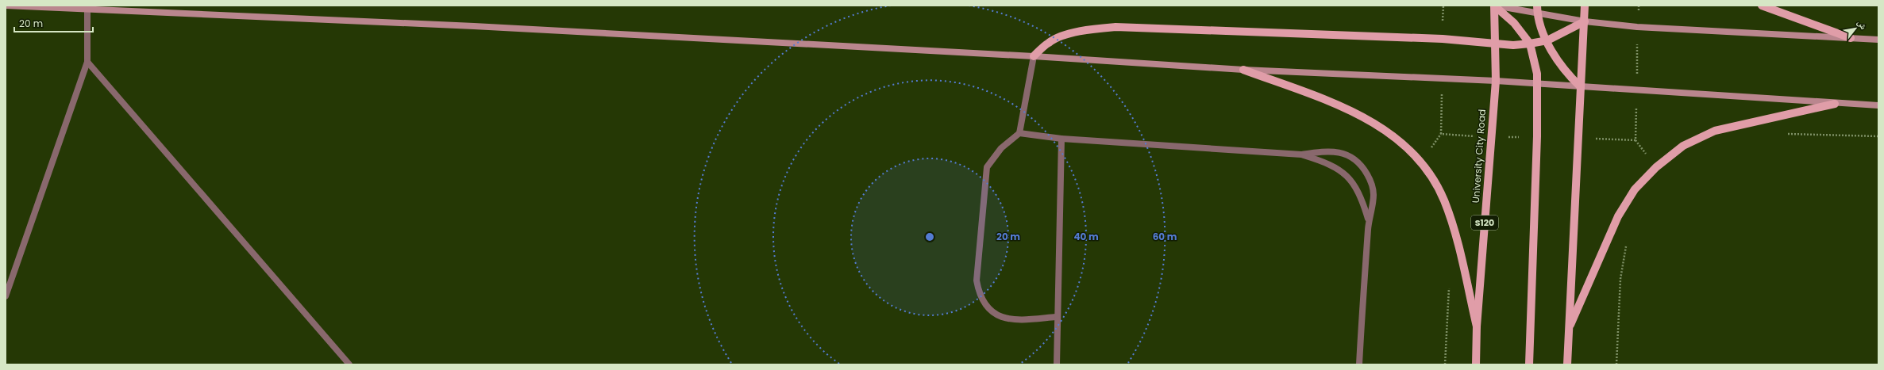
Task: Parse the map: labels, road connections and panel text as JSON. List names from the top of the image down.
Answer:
{
  "streets": {
    "main road": ["University City Road", "S120"]
  },
  "scale_bar": "20 m",
  "north": "top right",
  "rings": ["20 m", "40 m", "60 m"]
}
